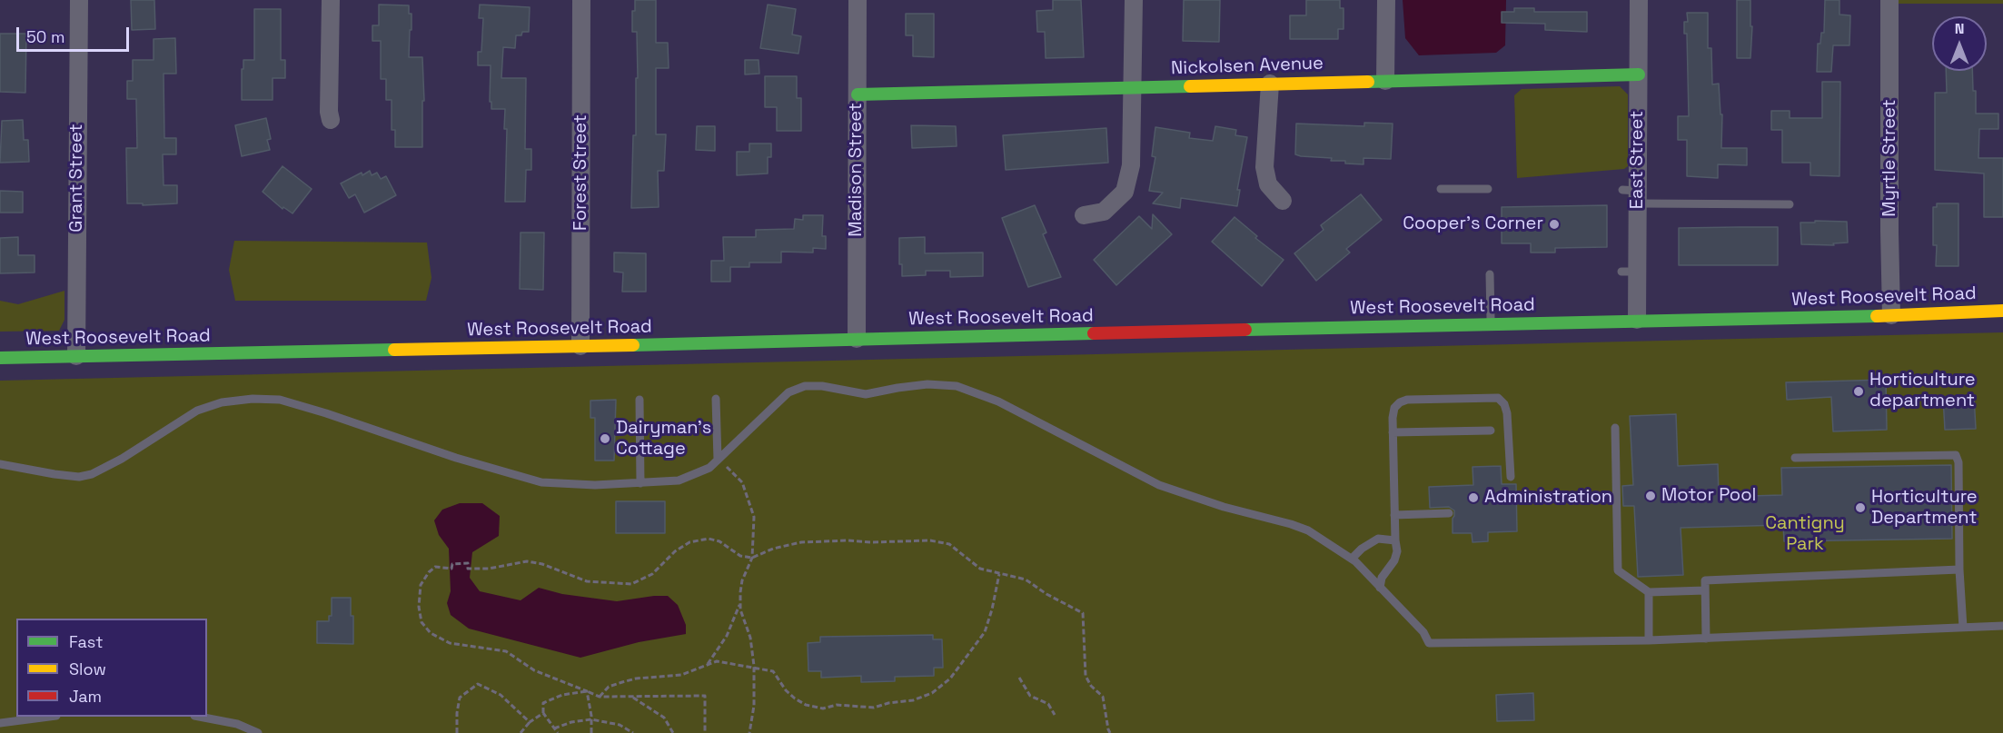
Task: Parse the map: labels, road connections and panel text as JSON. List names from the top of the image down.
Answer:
{
  "streets": {
    "main road": ["Nickolsen Avenue", "West Roosevelt Road"],
    "street": [
      "Myrtle Street",
      "East Street",
      "Madison Street",
      "Forest Street",
      "Grant Street"
    ]
  },
  "crossings": [
    ["Nickolsen Avenue", "East Street"],
    ["Nickolsen Avenue", "Madison Street"],
    ["Myrtle Street", "West Roosevelt Road"],
    ["East Street", "West Roosevelt Road"],
    ["Madison Street", "West Roosevelt Road"],
    ["Forest Street", "West Roosevelt Road"],
    ["Grant Street", "West Roosevelt Road"]
  ],
  "parks": ["Cantigny Park"],
  "places": [
    "Cooper's Corner",
    "Horticulture department",
    "Dairyman's Cottage",
    "Motor Pool",
    "Administration",
    "Horticulture Department"
  ],
  "legend": ["Fast", "Slow", "Jam"],
  "scale_bar": "50 m",
  "north": "top"
}
